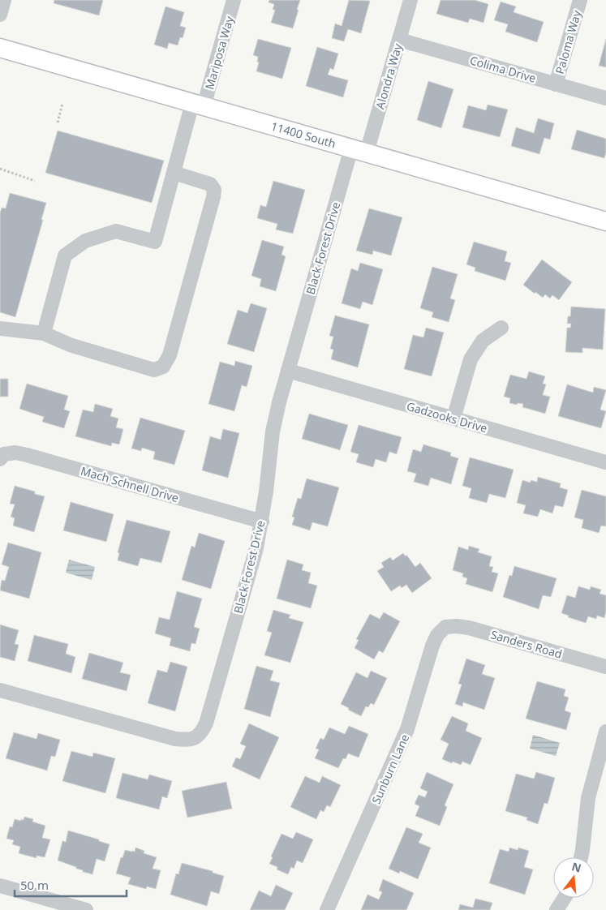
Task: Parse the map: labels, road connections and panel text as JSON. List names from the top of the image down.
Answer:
{
  "streets": {
    "main road": ["11400 South"],
    "street": [
      "Paloma Way",
      "Mariposa Way",
      "Colima Drive",
      "Alondra Way",
      "Black Forest Drive",
      "Gadzooks Drive",
      "Mach Schnell Drive",
      "Sanders Road",
      "Sunburn Lane"
    ]
  },
  "crossings": [
    ["Paloma Way", "Colima Drive"],
    ["Mariposa Way", "11400 South"],
    ["Colima Drive", "Alondra Way"],
    ["Alondra Way", "11400 South"],
    ["Alondra Way", "Black Forest Drive"],
    ["11400 South", "Black Forest Drive"],
    ["Black Forest Drive", "Gadzooks Drive"],
    ["Black Forest Drive", "Mach Schnell Drive"],
    ["Sanders Road", "Sunburn Lane"]
  ],
  "scale_bar": "50 m",
  "north": "top"
}
